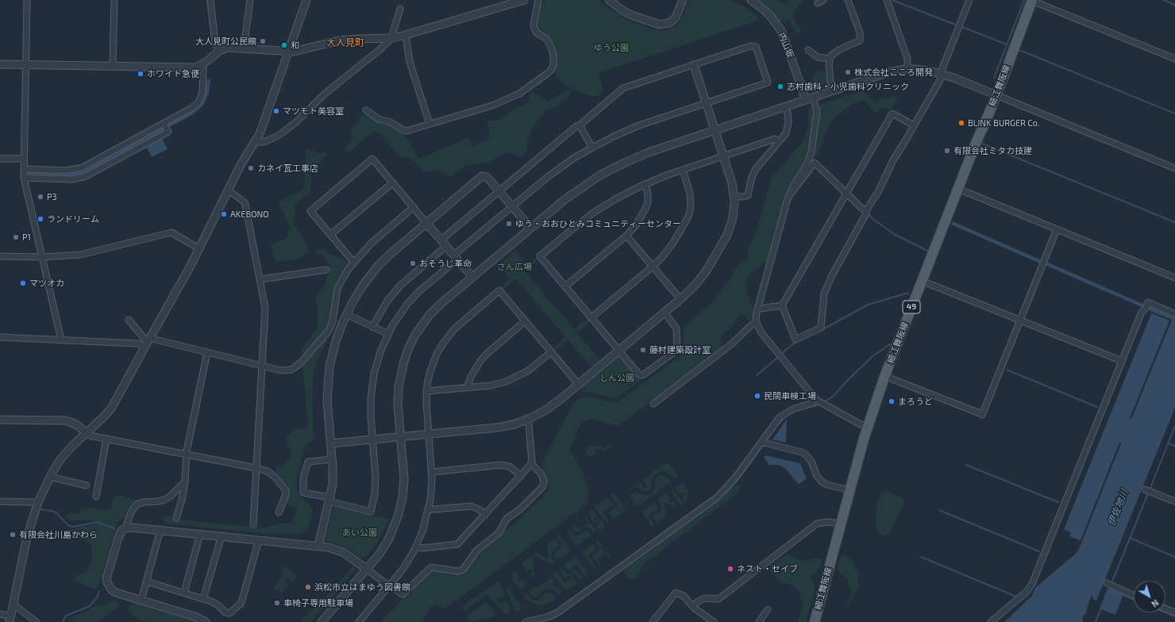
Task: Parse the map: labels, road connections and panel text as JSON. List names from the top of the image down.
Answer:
{
  "streets": {
    "main road": ["細江舞阪線", "49"],
    "street": ["内山坂"]
  },
  "districts": ["大人見町"],
  "water": ["伊佐地川"],
  "parks": [
    "ゆう公園",
    "さん広場",
    "しん公園",
    "あい公園"
  ],
  "places": [
    "大人見町公民館",
    "和",
    "株式会社こころ開発",
    "ホワイト急便",
    "志村歯科・小児歯科クリニック",
    "マツモト美容室",
    "BLINK BURGER Co.",
    "有限会社ミタカ技建",
    "カネイ瓦工事店",
    "P3",
    "AKEBONO",
    "ランドリーム",
    "ゆう・おおひとみコミュニティーセンター",
    "P1",
    "おそうじ革命",
    "マツオカ",
    "藤村建築設計室",
    "民間車検工場",
    "まろうど",
    "有限会社川島かわら",
    "ネスト・セイブ",
    "浜松市立はまゆう図書館",
    "車椅子専用駐車場"
  ],
  "north": "bottom right"
}
